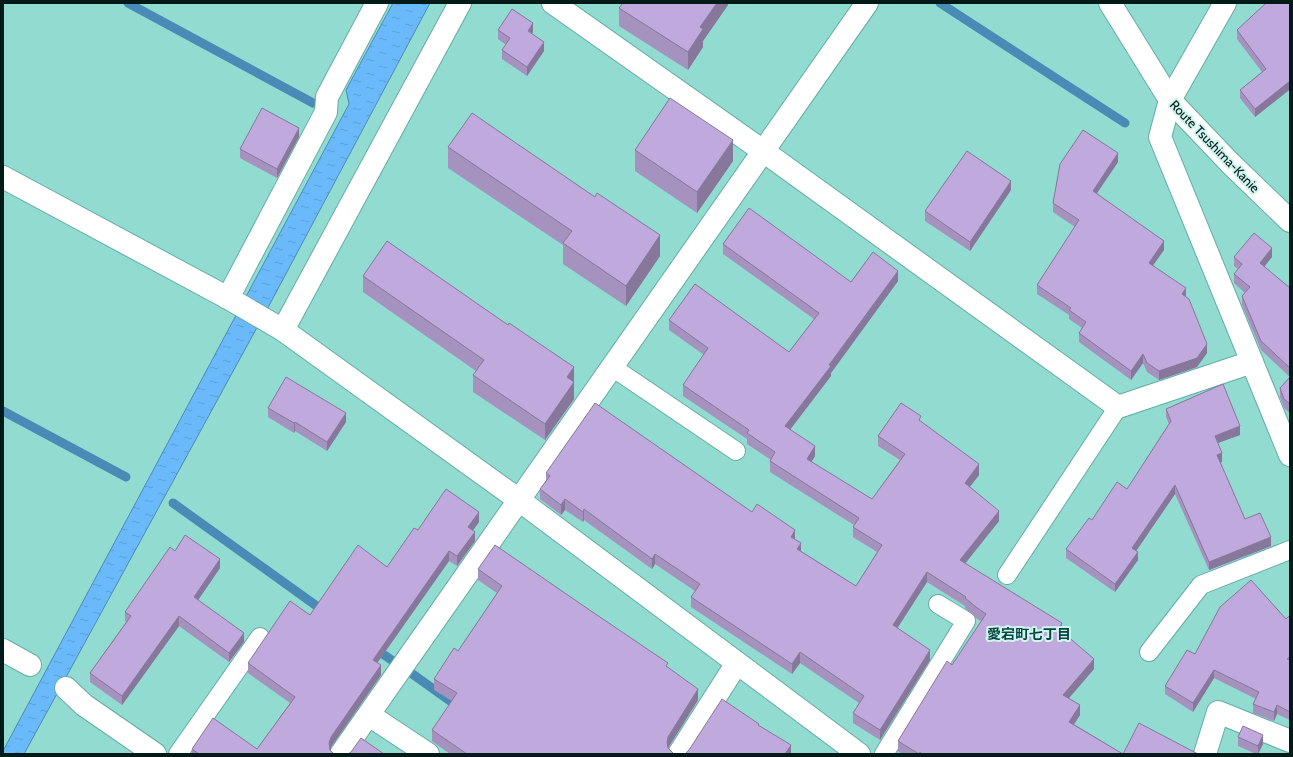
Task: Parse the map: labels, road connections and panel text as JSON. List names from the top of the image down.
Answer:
{
  "streets": {
    "street": ["Route Tsushima-Kanie"]
  },
  "districts": ["愛宕町七丁目"]
}
